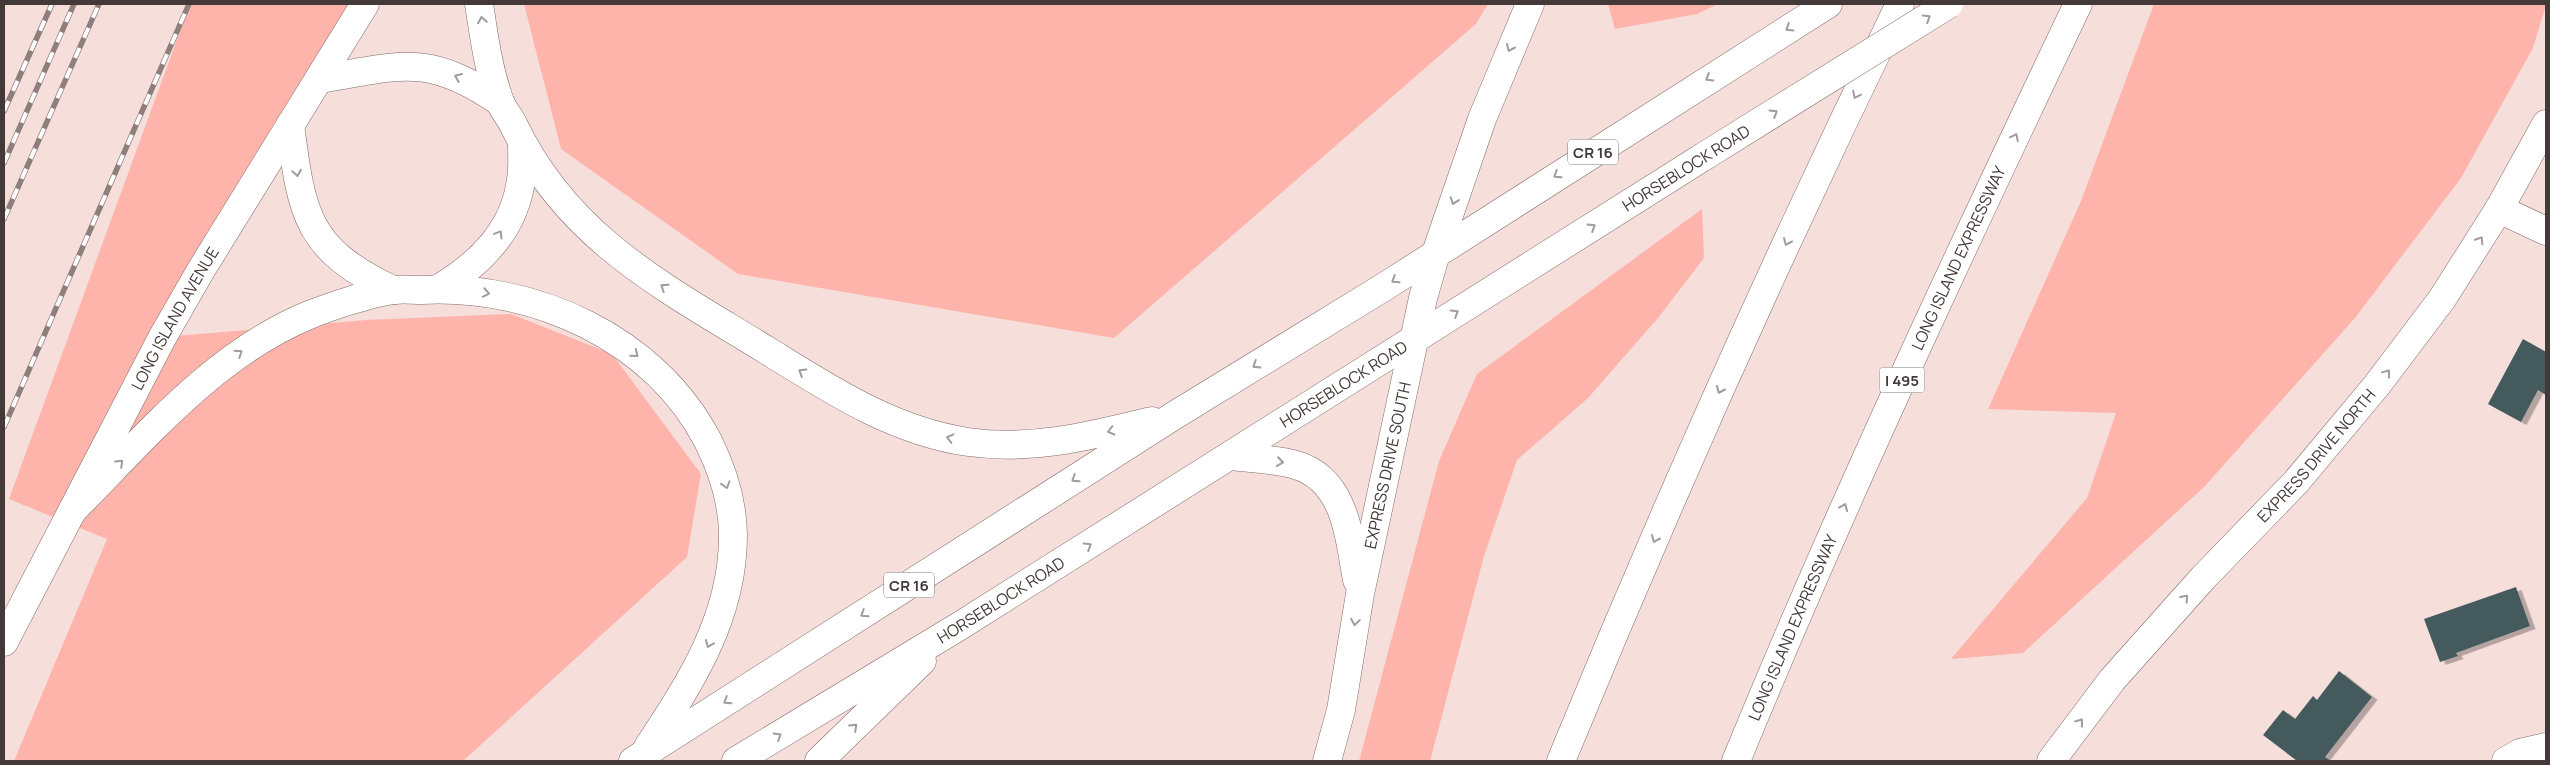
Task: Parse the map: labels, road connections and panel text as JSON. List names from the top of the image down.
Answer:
{
  "streets": {
    "main road": [
      "CR 16",
      "HORSEBLOCK ROAD",
      "LONG ISLAND EXPRESSWAY",
      "LONG ISLAND AVENUE",
      "I 495",
      "EXPRESS DRIVE NORTH",
      "EXPRESS DRIVE SOUTH"
    ]
  },
  "crossings": [
    ["CR 16", "EXPRESS DRIVE SOUTH"],
    ["HORSEBLOCK ROAD", "EXPRESS DRIVE SOUTH"]
  ],
  "one_way": ["EXPRESS DRIVE NORTH", "EXPRESS DRIVE SOUTH"]
}
